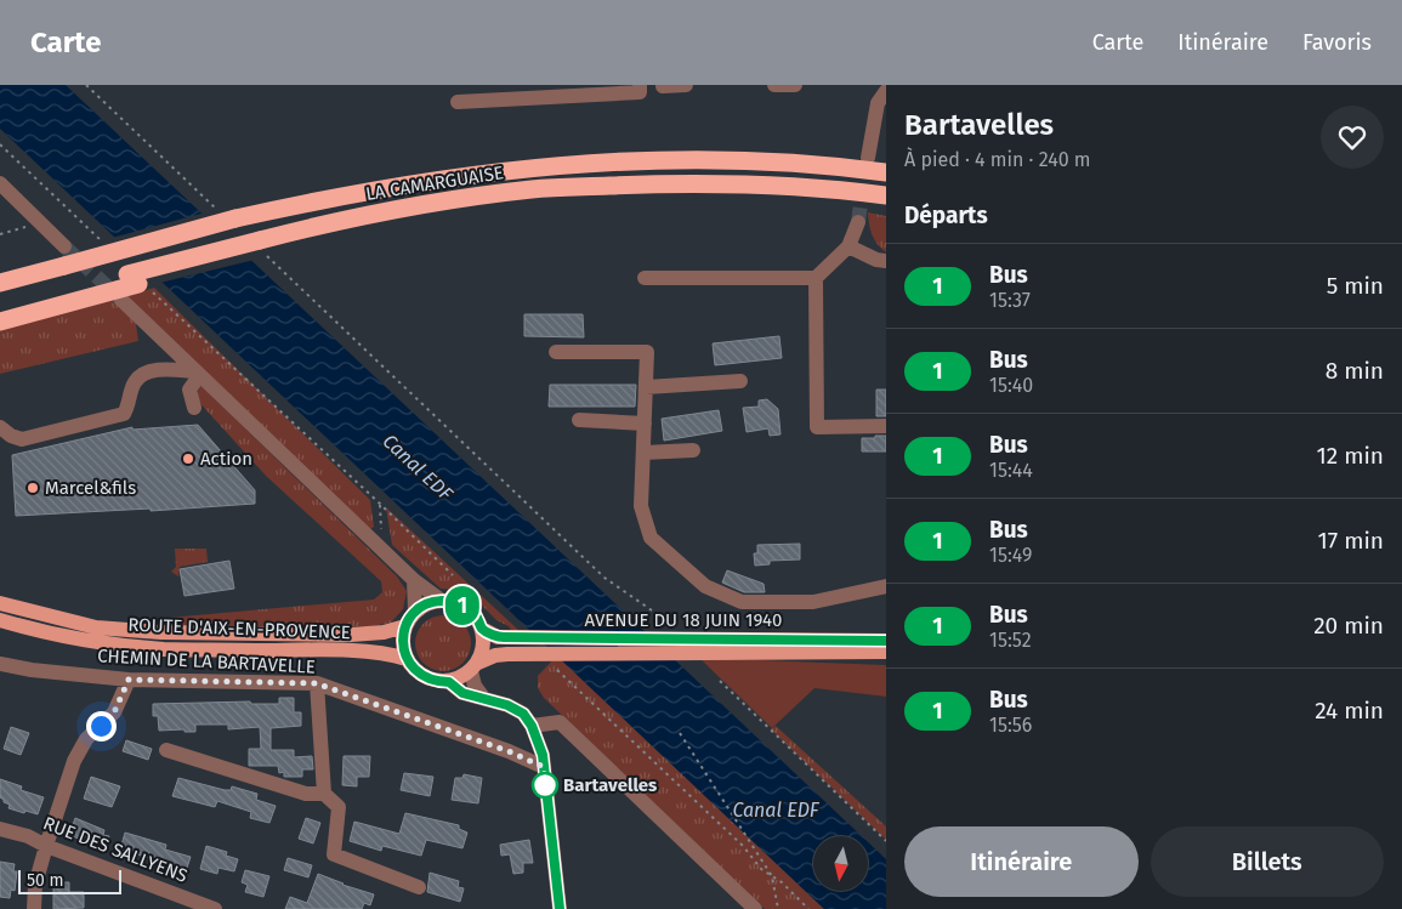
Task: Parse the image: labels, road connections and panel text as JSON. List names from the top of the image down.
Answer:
{
  "streets": {
    "highway": ["LA CAMARGUAISE"],
    "main road": ["AVENUE DU 18 JUIN 1940", "ROUTE D'AIX-EN-PROVENCE"],
    "street": ["CHEMIN DE LA BARTAVELLE", "RUE DES SALLYENS"]
  },
  "crossings": [
    ["AVENUE DU 18 JUIN 1940", "ROUTE D'AIX-EN-PROVENCE"]
  ],
  "water": ["Canal EDF"],
  "places": ["Action", "Marcel&fils", "Bartavelles"],
  "lines": ["bus line 1"],
  "scale_bar": "50 m",
  "north": "bottom",
  "page": {
    "header": "Carte",
    "nav": ["Carte", "Itinéraire", "Favoris"],
    "on_map": "1",
    "heading": [
      ["Bartavelles", "À pied · 4 min · 240 m"],
      "Départs"
    ],
    "list": [
      {
        "mark": "1",
        "name": "Bus",
        "note": "15:37",
        "value": "5 min"
      },
      {
        "mark": "1",
        "name": "Bus",
        "note": "15:40",
        "value": "8 min"
      },
      {
        "mark": "1",
        "name": "Bus",
        "note": "15:44",
        "value": "12 min"
      },
      {
        "mark": "1",
        "name": "Bus",
        "note": "15:49",
        "value": "17 min"
      },
      {
        "mark": "1",
        "name": "Bus",
        "note": "15:52",
        "value": "20 min"
      },
      {
        "mark": "1",
        "name": "Bus",
        "note": "15:56",
        "value": "24 min"
      }
    ],
    "buttons": ["Itinéraire", "Billets"],
    "scale": "50 m"
  }
}
